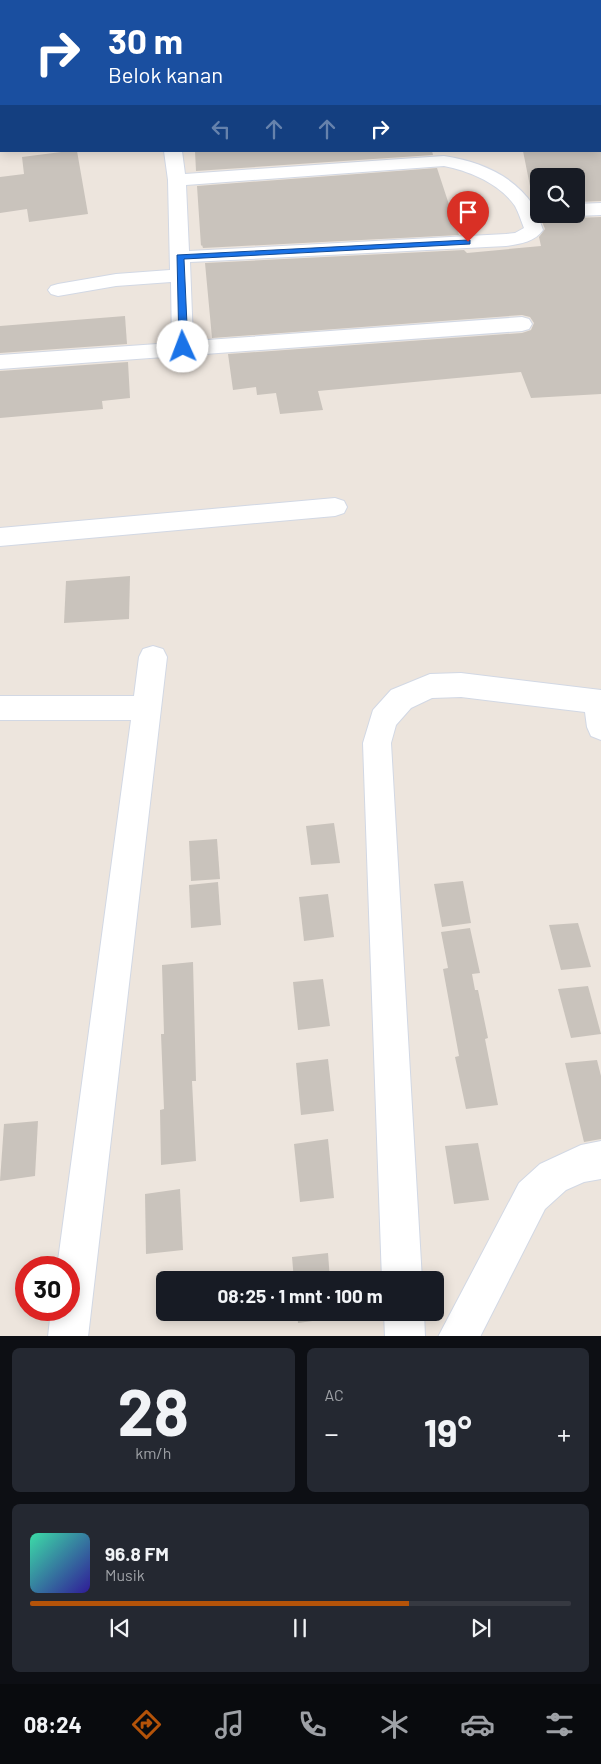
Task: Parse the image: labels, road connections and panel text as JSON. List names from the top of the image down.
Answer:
{
  "page": {
    "turn": ["30 m", "Belok kanan"],
    "limit": "30",
    "trip": "08:25 · 1 mnt · 100 m",
    "tile": [
      ["28", "km/h"],
      "AC"
    ],
    "heat": ["−", "19°", "+"],
    "song": ["96.8 FM", "Musik"],
    "tabs": "08:24"
  }
}
